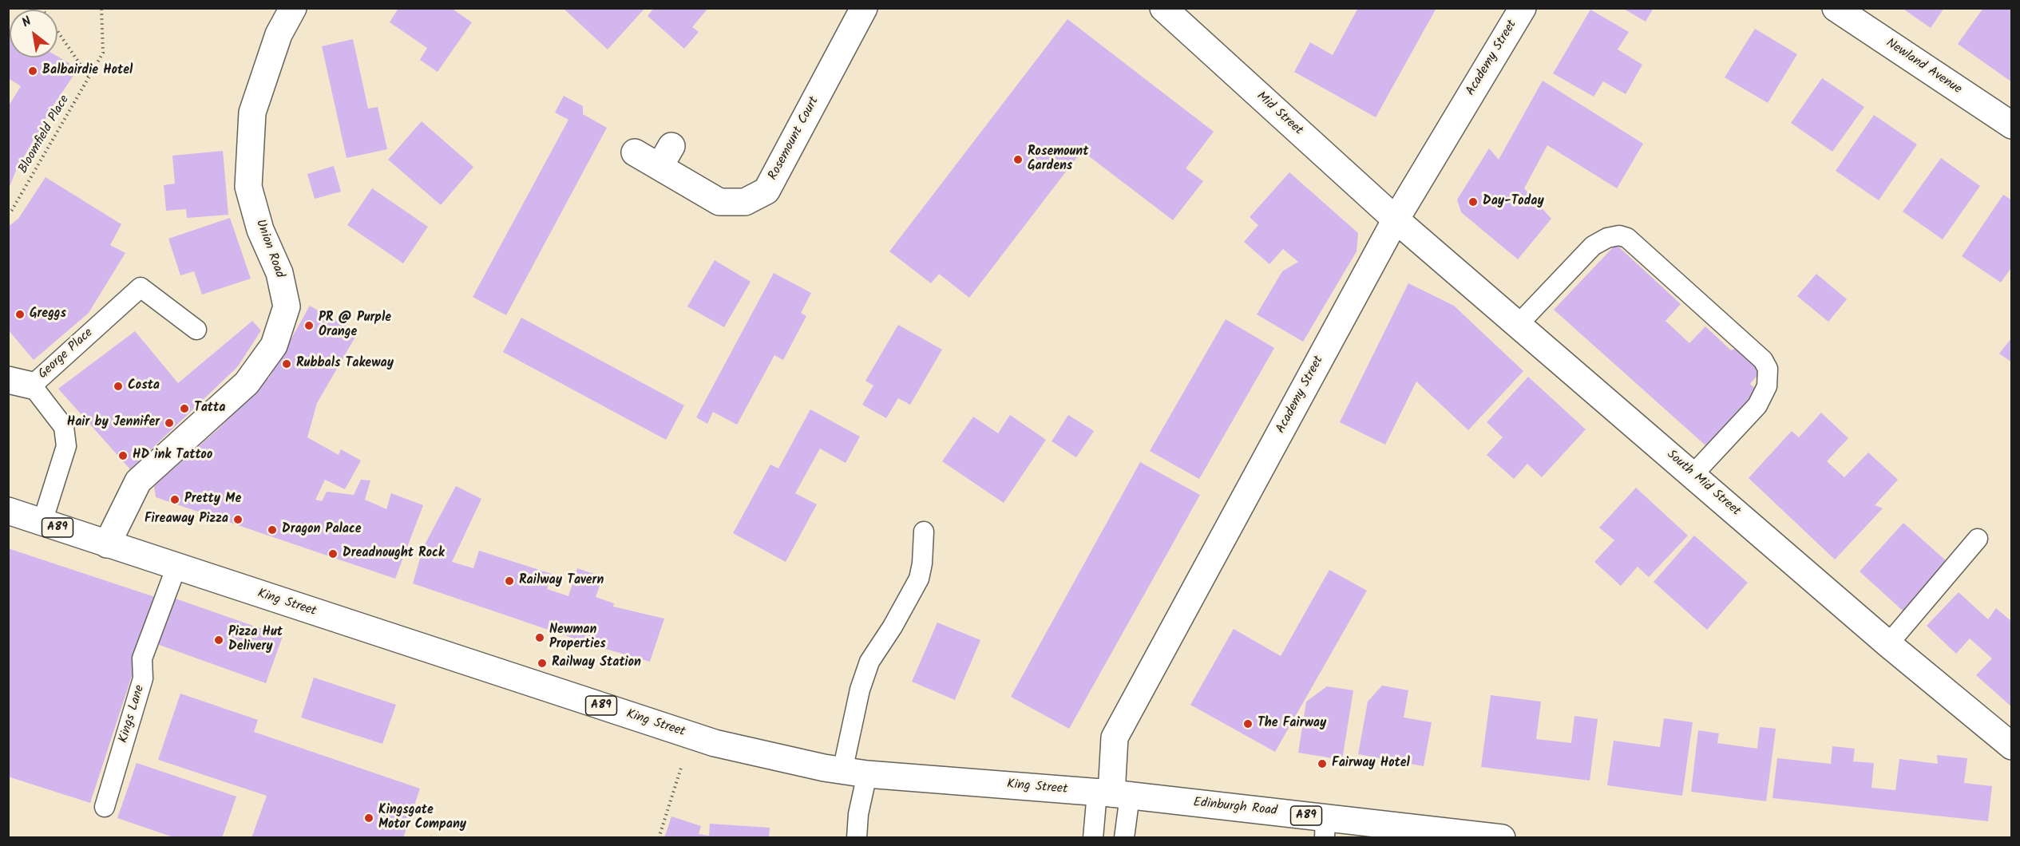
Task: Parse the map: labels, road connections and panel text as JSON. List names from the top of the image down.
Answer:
{
  "streets": {
    "street": [
      "Academy Street",
      "Newland Avenue",
      "Mid Street",
      "Rosemount Court",
      "Union Road",
      "South Mid Street",
      "A89",
      "King Street",
      "Edinburgh Road"
    ],
    "lane": ["George Place", "Kings Lane"],
    "path": ["Bloomfield Place"]
  },
  "crossings": [
    ["Academy Street", "Mid Street"],
    ["Academy Street", "South Mid Street"],
    ["Academy Street", "King Street"],
    ["Academy Street", "Edinburgh Road"],
    ["Mid Street", "South Mid Street"],
    ["Union Road", "A89"],
    ["Union Road", "King Street"],
    ["George Place", "A89"],
    ["A89", "King Street"],
    ["King Street", "Kings Lane"],
    ["King Street", "Edinburgh Road"]
  ],
  "places": [
    "Balbairdie Hotel",
    "Rosemount Gardens",
    "Day-Today",
    "Greggs",
    "PR @ Purple Orange",
    "Rubbals Takeway",
    "Costa",
    "Tatta",
    "Hair by Jennifer",
    "HD ink Tattoo",
    "Pretty Me",
    "Fireaway Pizza",
    "Dragon Palace",
    "Dreadnought Rock",
    "Railway Tavern",
    "Newman Properties",
    "Pizza Hut Delivery",
    "Railway Station",
    "The Fairway",
    "Fairway Hotel",
    "Kingsgate Motor Company"
  ],
  "north": "top left"
}
